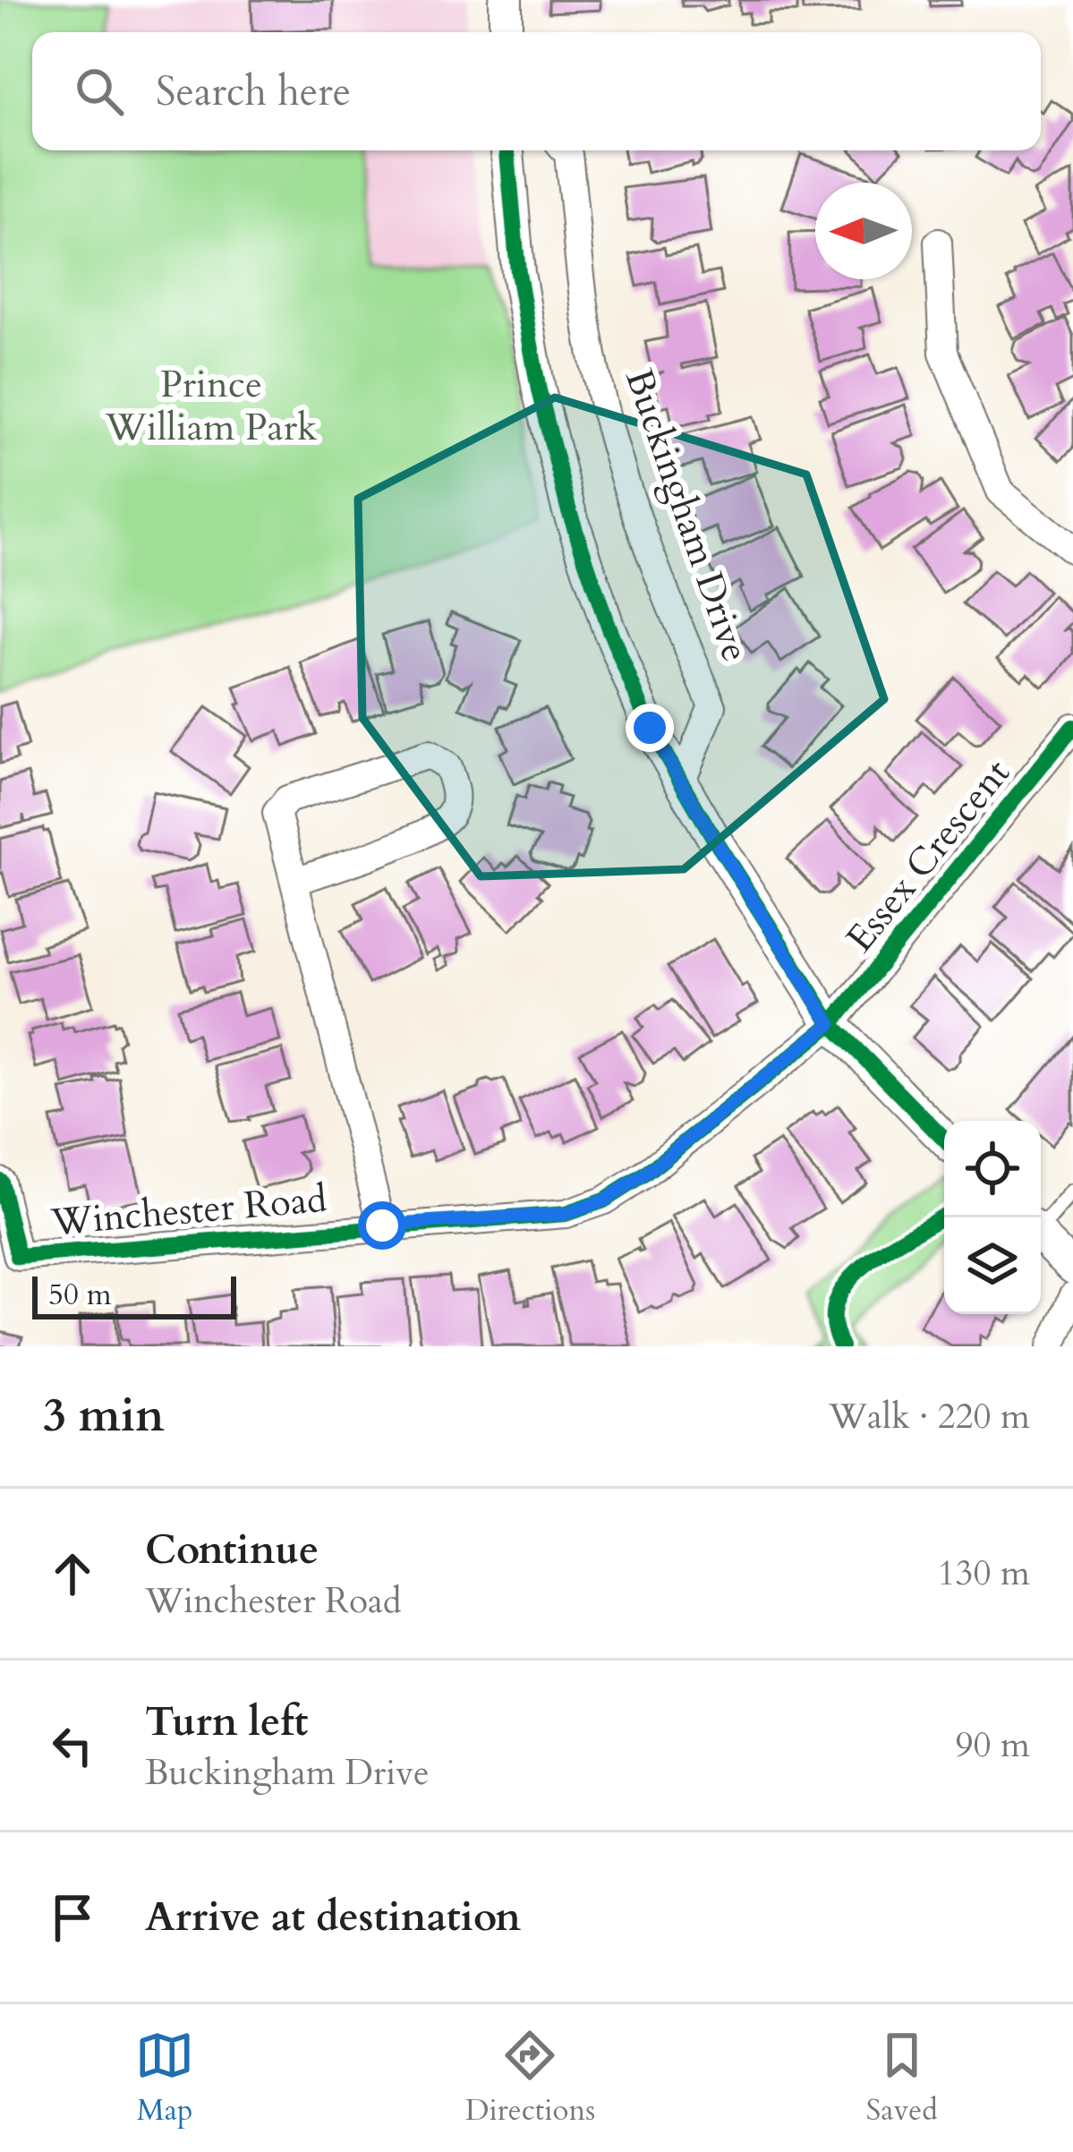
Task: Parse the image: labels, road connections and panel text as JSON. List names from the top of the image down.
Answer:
{
  "streets": {
    "street": ["Buckingham Drive", "Essex Crescent", "Winchester Road"]
  },
  "crossings": [
    ["Essex Crescent", "Winchester Road"]
  ],
  "parks": ["Prince William Park"],
  "scale_bar": "50 m",
  "north": "left",
  "page": {
    "search": "Search here",
    "scale": "50 m",
    "heading": ["3 min", "Walk · 220 m"],
    "list": [
      ["Continue", "Winchester Road", "130 m"],
      ["Turn left", "Buckingham Drive", "90 m"],
      "Arrive at destination"
    ],
    "nav": ["Map", "Directions", "Saved"]
  }
}
